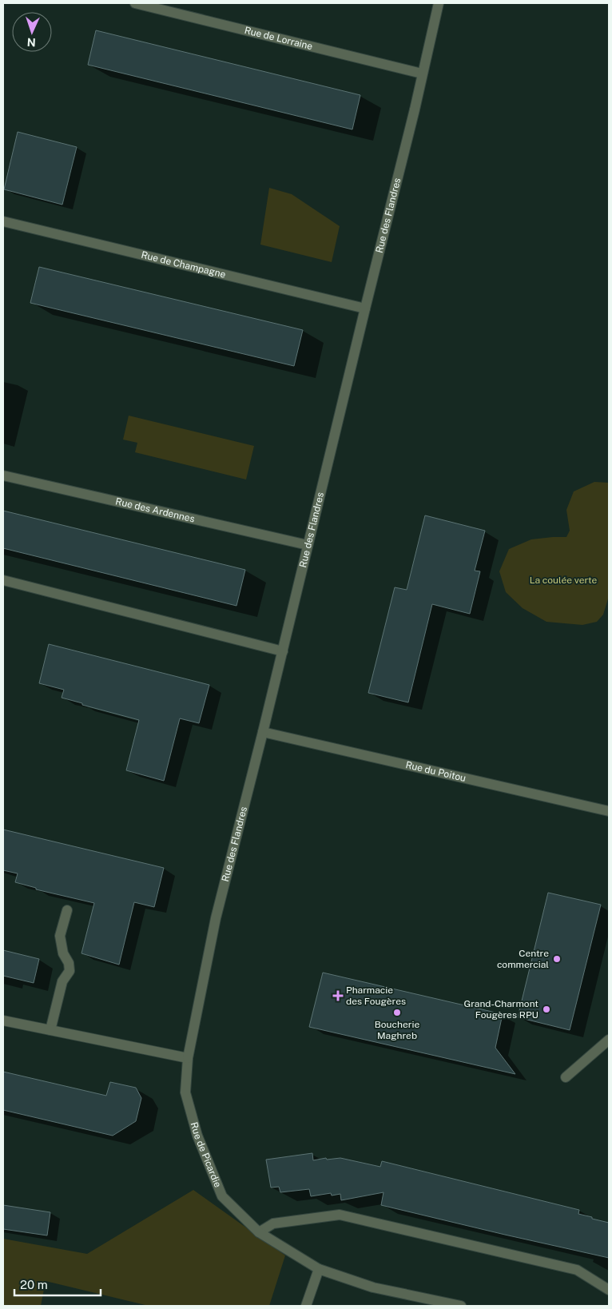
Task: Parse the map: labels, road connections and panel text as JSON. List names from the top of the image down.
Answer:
{
  "streets": {
    "street": [
      "Rue de Lorraine",
      "Rue des Flandres",
      "Rue de Champagne",
      "Rue des Ardennes",
      "Rue du Poitou",
      "Rue de Picardie"
    ]
  },
  "crossings": [
    ["Rue de Lorraine", "Rue des Flandres"],
    ["Rue des Flandres", "Rue de Champagne"],
    ["Rue des Flandres", "Rue des Ardennes"],
    ["Rue des Flandres", "Rue du Poitou"],
    ["Rue des Flandres", "Rue de Picardie"]
  ],
  "parks": ["La coulée verte"],
  "places": {
    "other": ["Centre commercial", "Grand-Charmont Fougères RPU", "Boucherie Maghreb"],
    "health": ["Pharmacie des Fougères"]
  },
  "scale_bar": "20 m",
  "north": "bottom"
}
